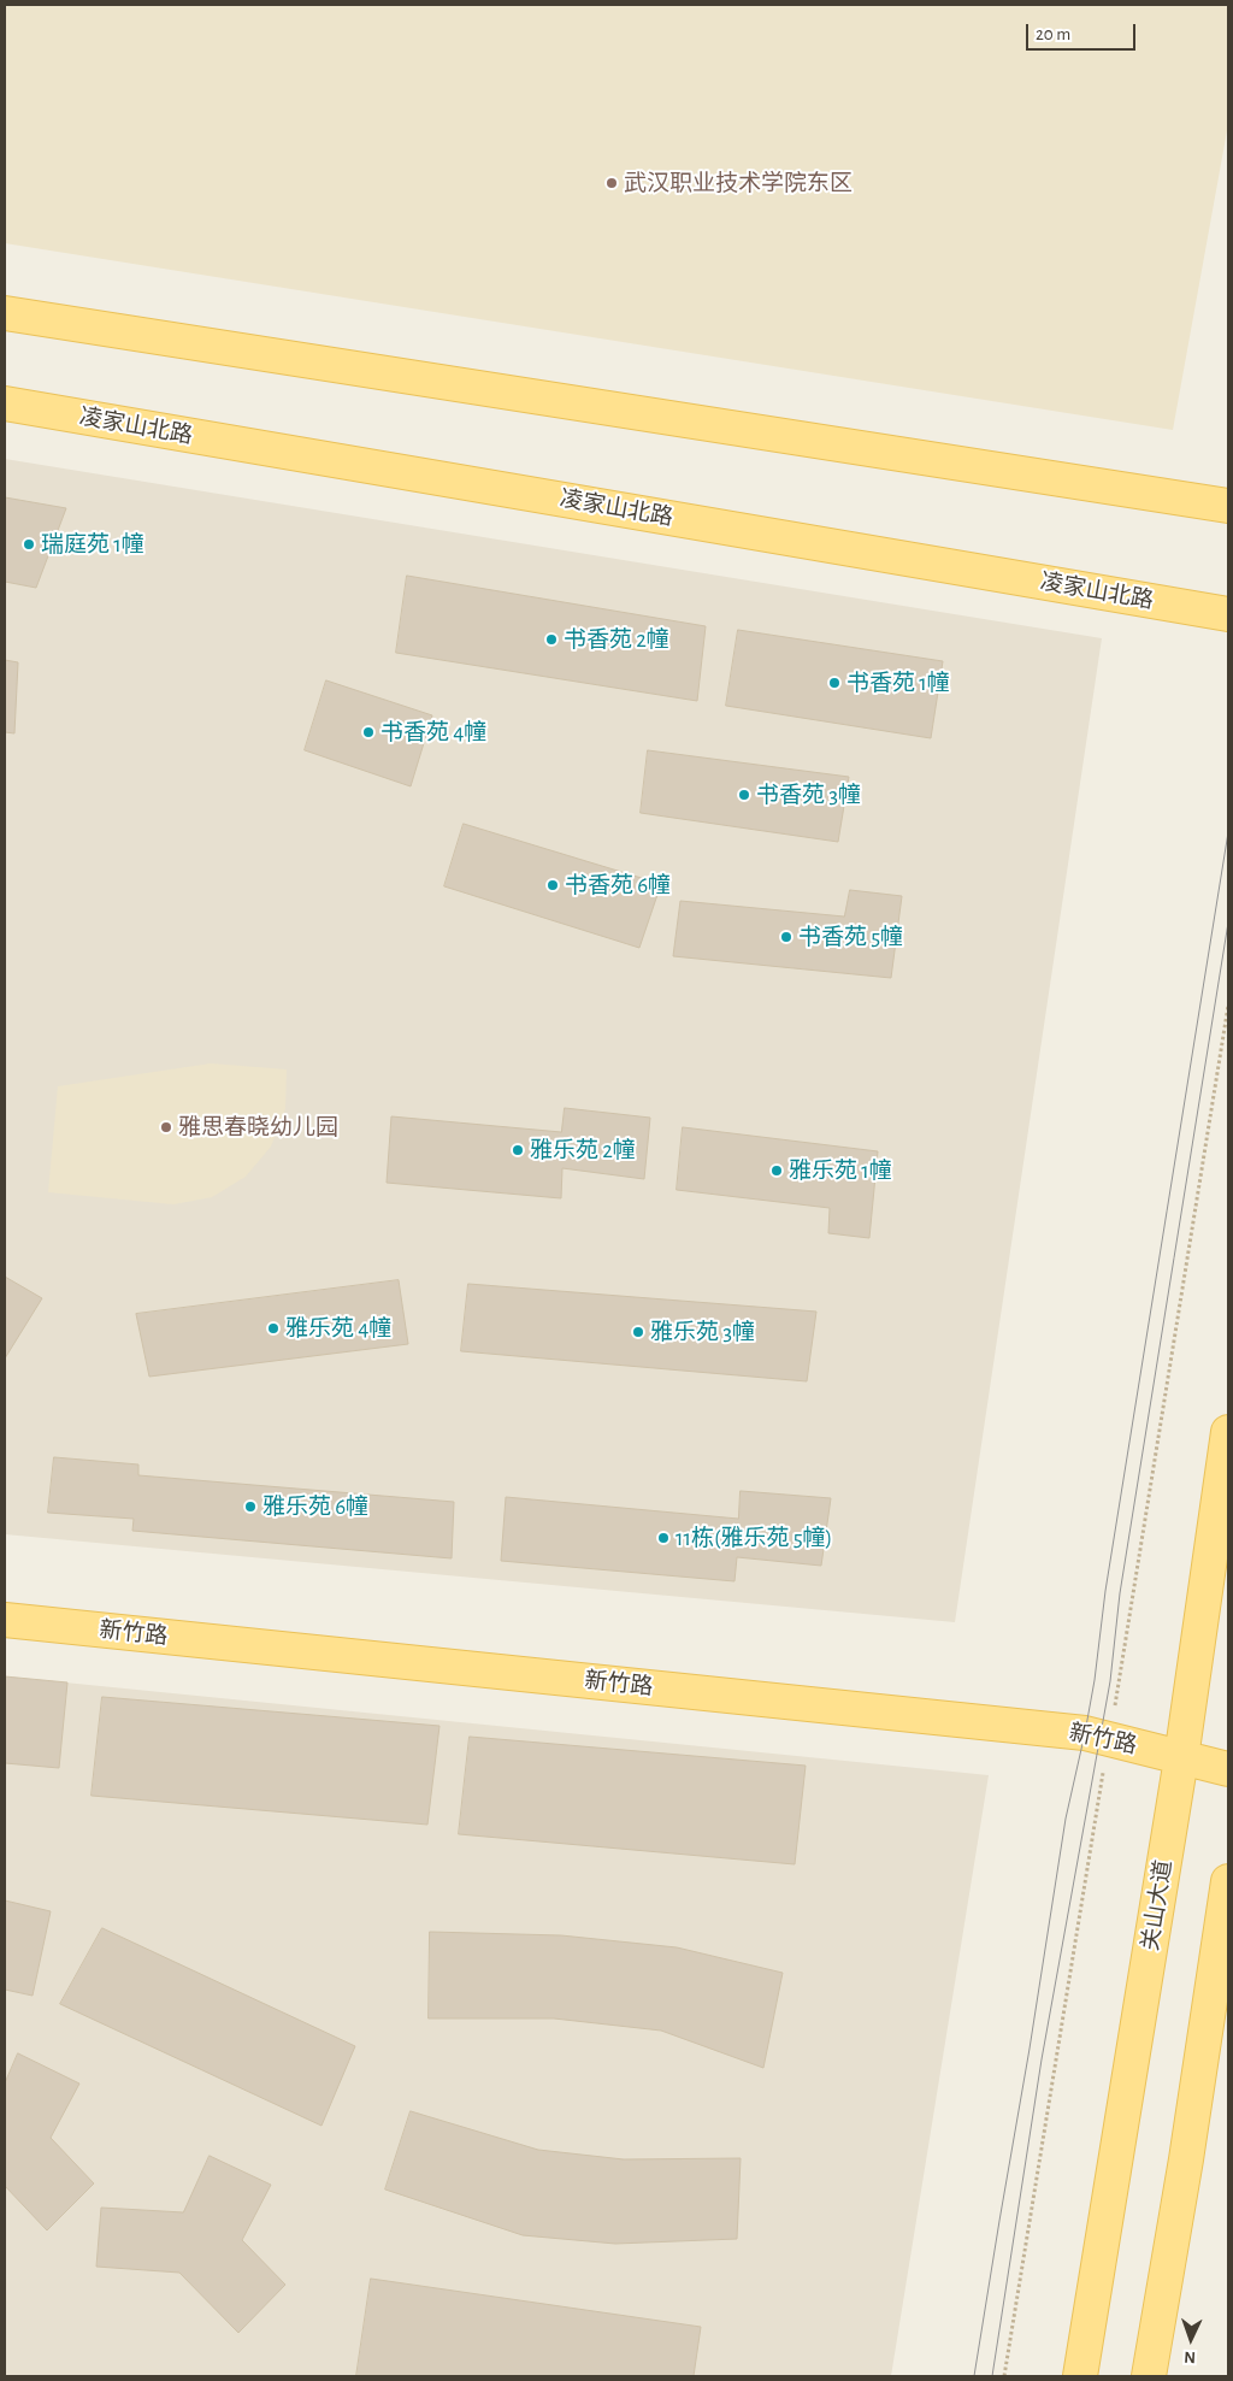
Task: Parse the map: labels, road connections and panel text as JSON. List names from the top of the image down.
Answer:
{
  "streets": {
    "main road": ["凌家山北路", "新竹路", "关山大道"]
  },
  "crossings": [
    ["新竹路", "关山大道"]
  ],
  "places": [
    "武汉职业技术学院东区",
    "瑞庭苑 1幢",
    "书香苑 2幢",
    "书香苑 1幢",
    "书香苑 4幢",
    "书香苑 3幢",
    "书香苑 6幢",
    "书香苑 5幢",
    "雅思春晓幼儿园",
    "雅乐苑 2幢",
    "雅乐苑 1幢",
    "雅乐苑 4幢",
    "雅乐苑 3幢",
    "雅乐苑 6幢",
    "11栋(雅乐苑 5幢)"
  ],
  "scale_bar": "20 m",
  "north": "bottom"
}
